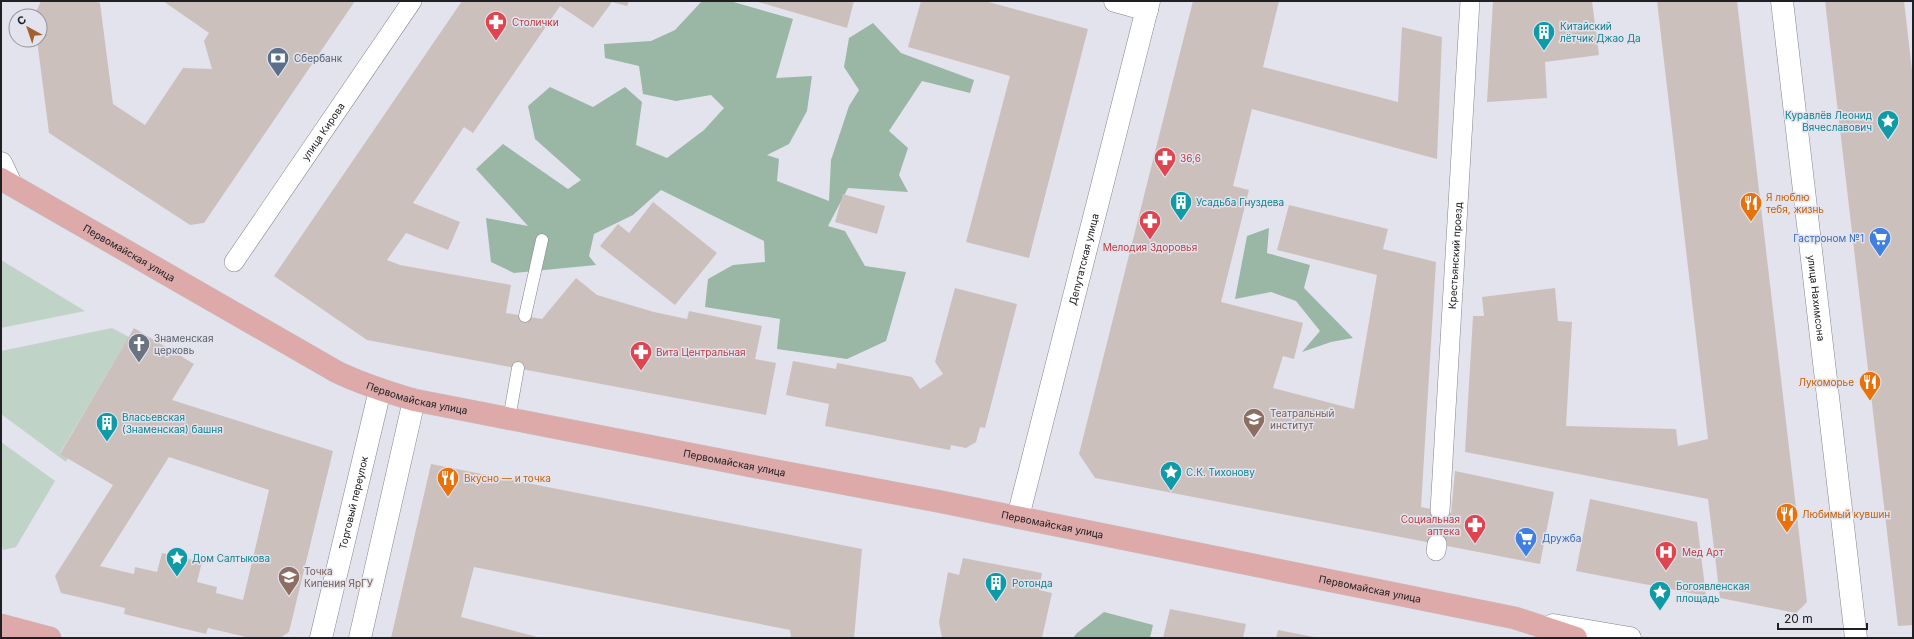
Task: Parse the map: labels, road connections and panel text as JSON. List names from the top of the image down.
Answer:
{
  "streets": {
    "main road": ["Первомайская улица"],
    "street": [
      "улица Кирова",
      "Крестьянский проезд",
      "Депутатская улица",
      "улица Нахимсона",
      "Торговый переулок"
    ]
  },
  "crossings": [
    ["Первомайская улица", "Депутатская улица"],
    ["Первомайская улица", "Торговый переулок"]
  ],
  "places": {
    "pharmacy": [
      "Столички",
      "36,6",
      "Мелодия Здоровья",
      "Вита Центральная",
      "Социальная аптека"
    ],
    "building": [
      "Китайский лётчик Джао Да",
      "Усадьба Гнуздева",
      "Власьевская (Знаменская) башня",
      "Ротонда"
    ],
    "bank": ["Сбербанк"],
    "place": [
      "Куравлёв Леонид Вячеславович",
      "С.К. Тихонову",
      "Дом Салтыкова",
      "Богоявленская площадь"
    ],
    "restaurant": [
      "Я люблю тебя, жизнь",
      "Лукоморье",
      "Вкусно — и точка",
      "Любимый кувшин"
    ],
    "supermarket": ["Гастроном №1", "Дружба"],
    "church": ["Знаменская церковь"],
    "school or university": ["Театральный институт", "Точка Кипения ЯрГУ"],
    "hospital": ["Мед Арт"]
  },
  "scale_bar": "20 m",
  "north": "top left"
}
